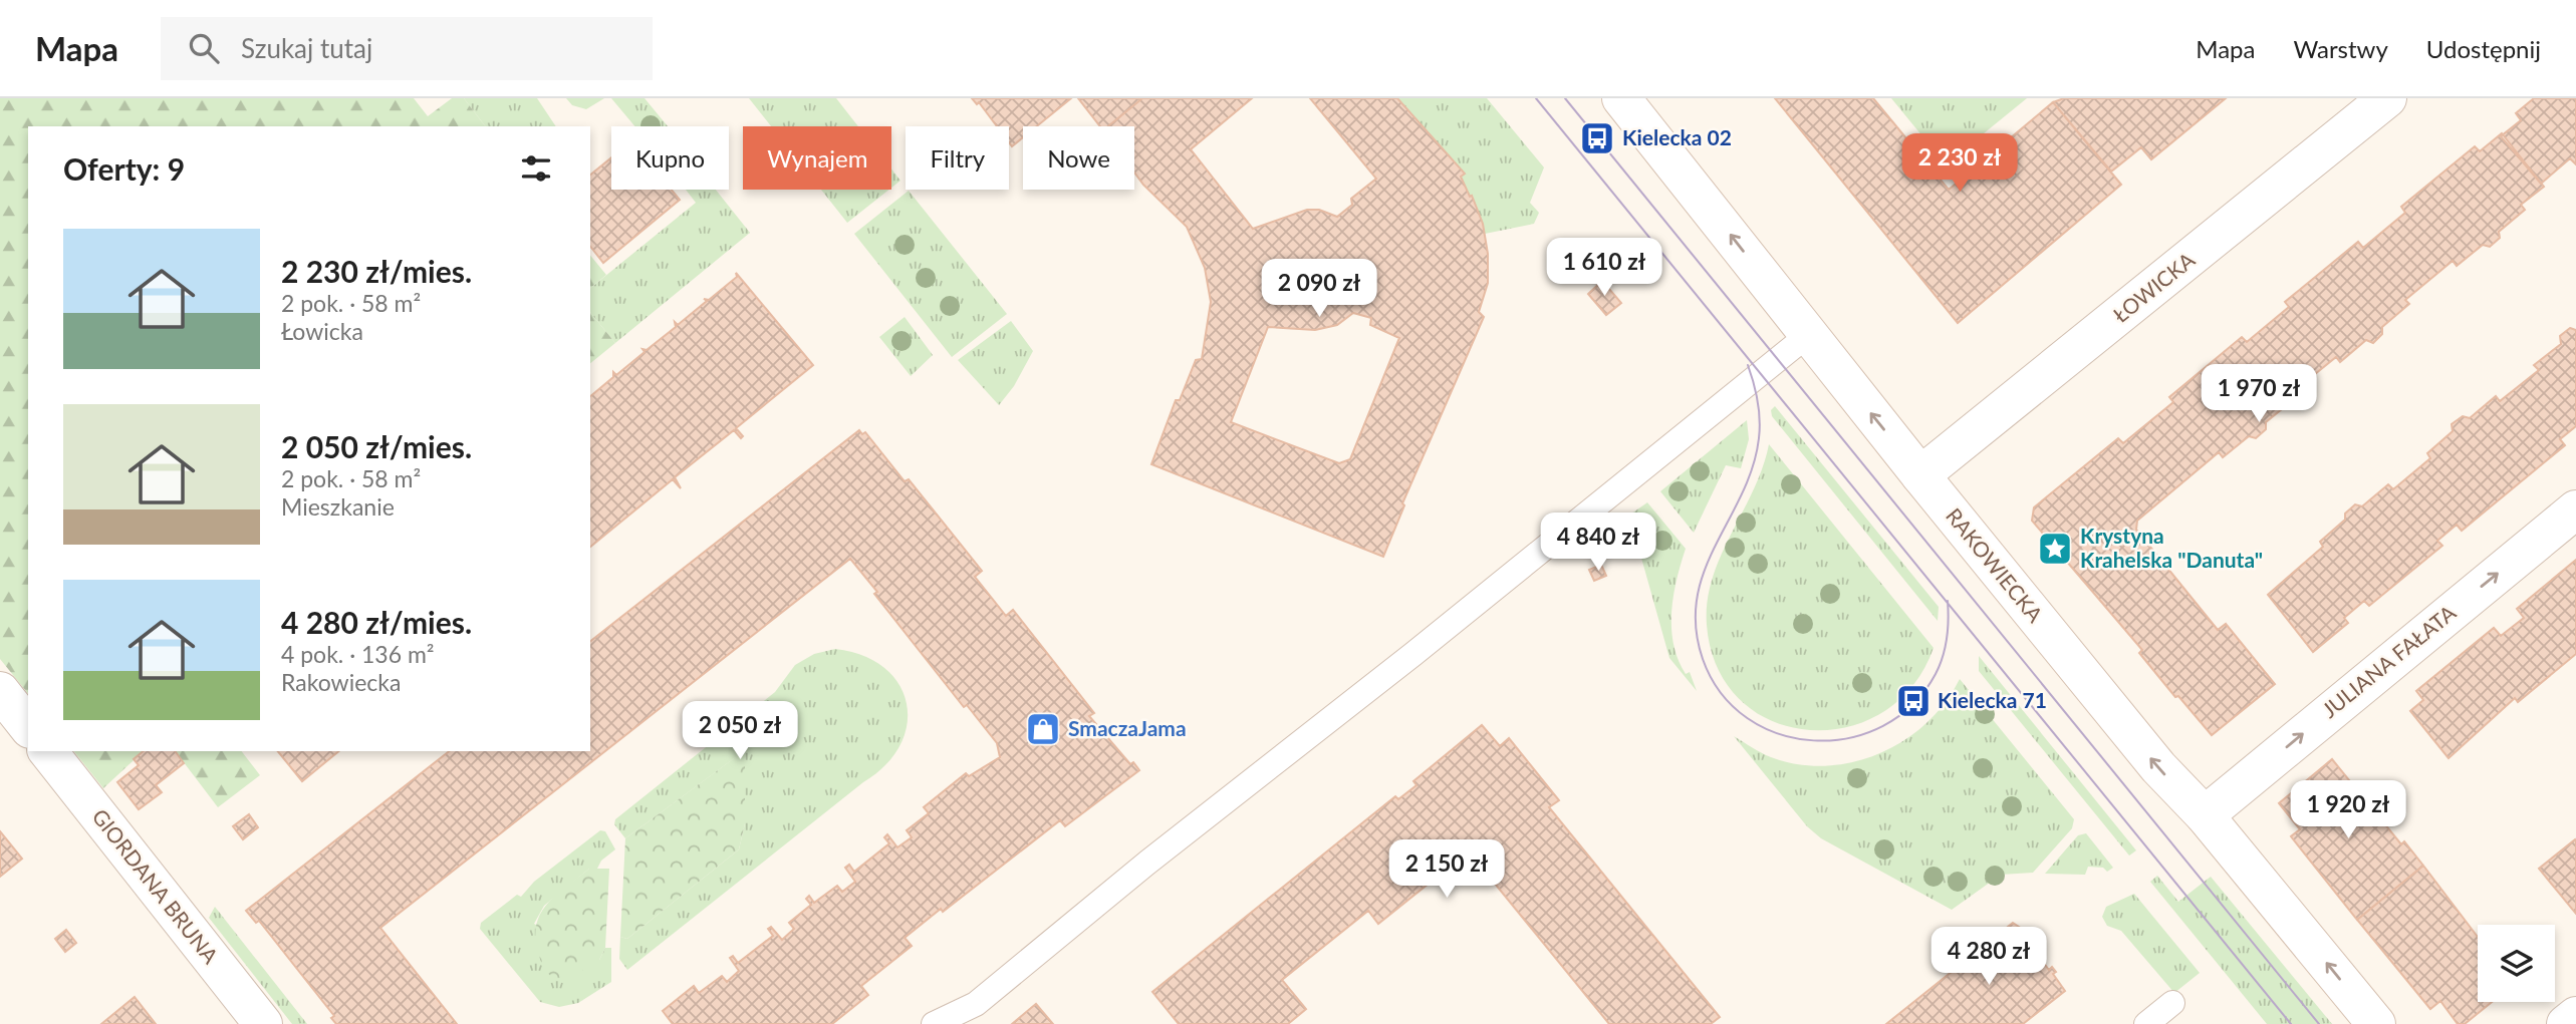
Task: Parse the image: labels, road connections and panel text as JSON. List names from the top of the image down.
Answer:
{
  "streets": {
    "street": [
      "ŁOWICKA",
      "RAKOWIECKA",
      "JULIANA FAŁATA",
      "GIORDANA BRUNA"
    ]
  },
  "crossings": [
    ["ŁOWICKA", "RAKOWIECKA"],
    ["RAKOWIECKA", "JULIANA FAŁATA"]
  ],
  "one_way": ["RAKOWIECKA", "JULIANA FAŁATA"],
  "places": {
    "bus stop": ["Kielecka 02", "Kielecka 71"],
    "place": ["Krystyna Krahelska \"Danuta\""],
    "shop": ["SmaczaJama"]
  },
  "page": {
    "header": "Mapa",
    "search": "Szukaj tutaj",
    "nav": ["Mapa", "Warstwy", "Udostępnij"],
    "chip": [
      "Kupno",
      "Wynajem",
      "Filtry",
      "Nowe"
    ],
    "heading": "Oferty: 9",
    "price": [
      "2 230 zł",
      "1 610 zł",
      "2 090 zł",
      "1 970 zł",
      "4 840 zł",
      "2 050 zł",
      "1 920 zł",
      "2 150 zł",
      "4 280 zł"
    ],
    "list": [
      {
        "name": "2 230 zł/mies.",
        "note": "2 pok. · 58 m² · Łowicka"
      },
      {
        "name": "2 050 zł/mies.",
        "note": "2 pok. · 58 m² · Mieszkanie"
      },
      {
        "name": "4 280 zł/mies.",
        "note": "4 pok. · 136 m² · Rakowiecka"
      }
    ]
  }
}
